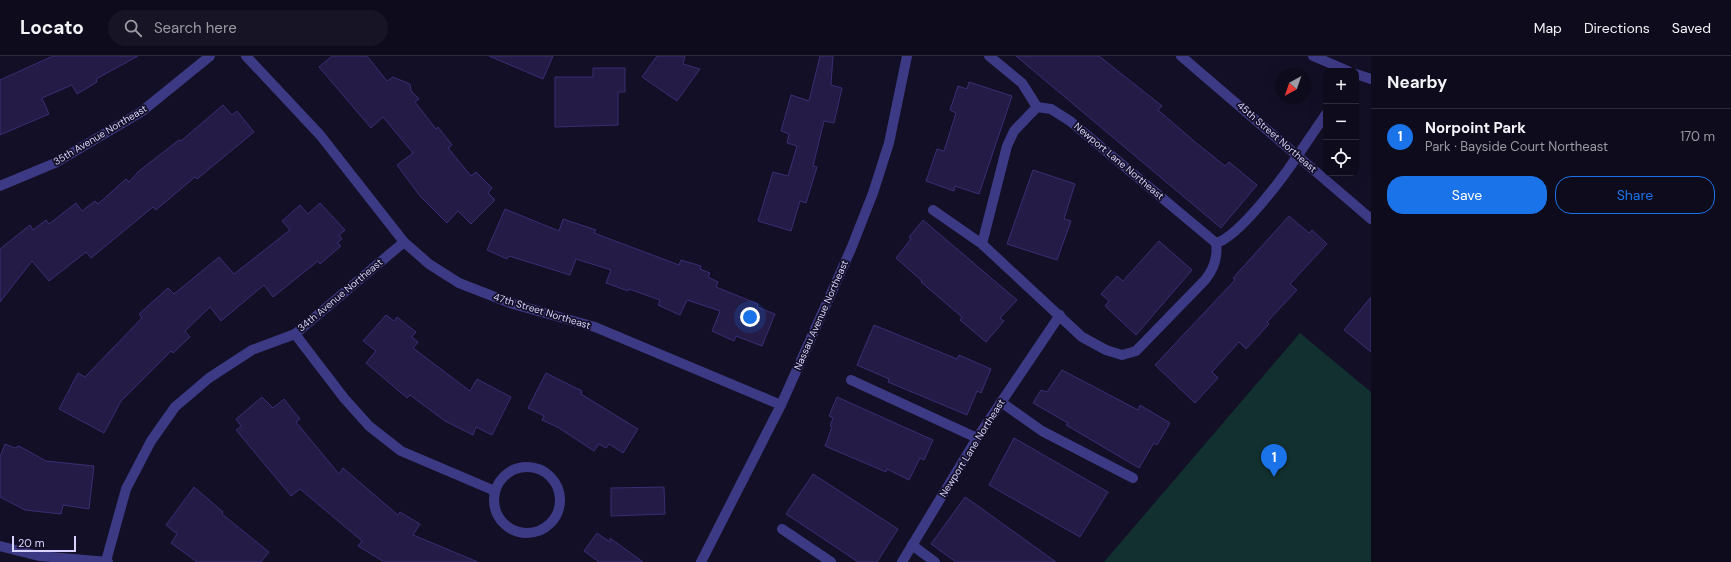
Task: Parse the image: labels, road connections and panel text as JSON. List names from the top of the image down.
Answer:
{
  "streets": {
    "street": [
      "35th Avenue Northeast",
      "45th Street Northeast",
      "Newport Lane Northeast",
      "34th Avenue Northeast",
      "47th Street Northeast",
      "Nassau Avenue Northeast"
    ]
  },
  "crossings": [
    ["34th Avenue Northeast", "47th Street Northeast"],
    ["47th Street Northeast", "Nassau Avenue Northeast"]
  ],
  "scale_bar": "20 m",
  "north": "bottom left",
  "page": {
    "header": "Locato",
    "search": "Search here",
    "nav": ["Map", "Directions", "Saved"],
    "heading": "Nearby",
    "map_buttons": ["+", "−"],
    "list": [
      {
        "mark": "1",
        "name": "Norpoint Park",
        "note": "Park · Bayside Court Northeast",
        "value": "170 m"
      }
    ],
    "buttons": ["Save", "Share"],
    "pins": "1",
    "scale": "20 m"
  }
}
